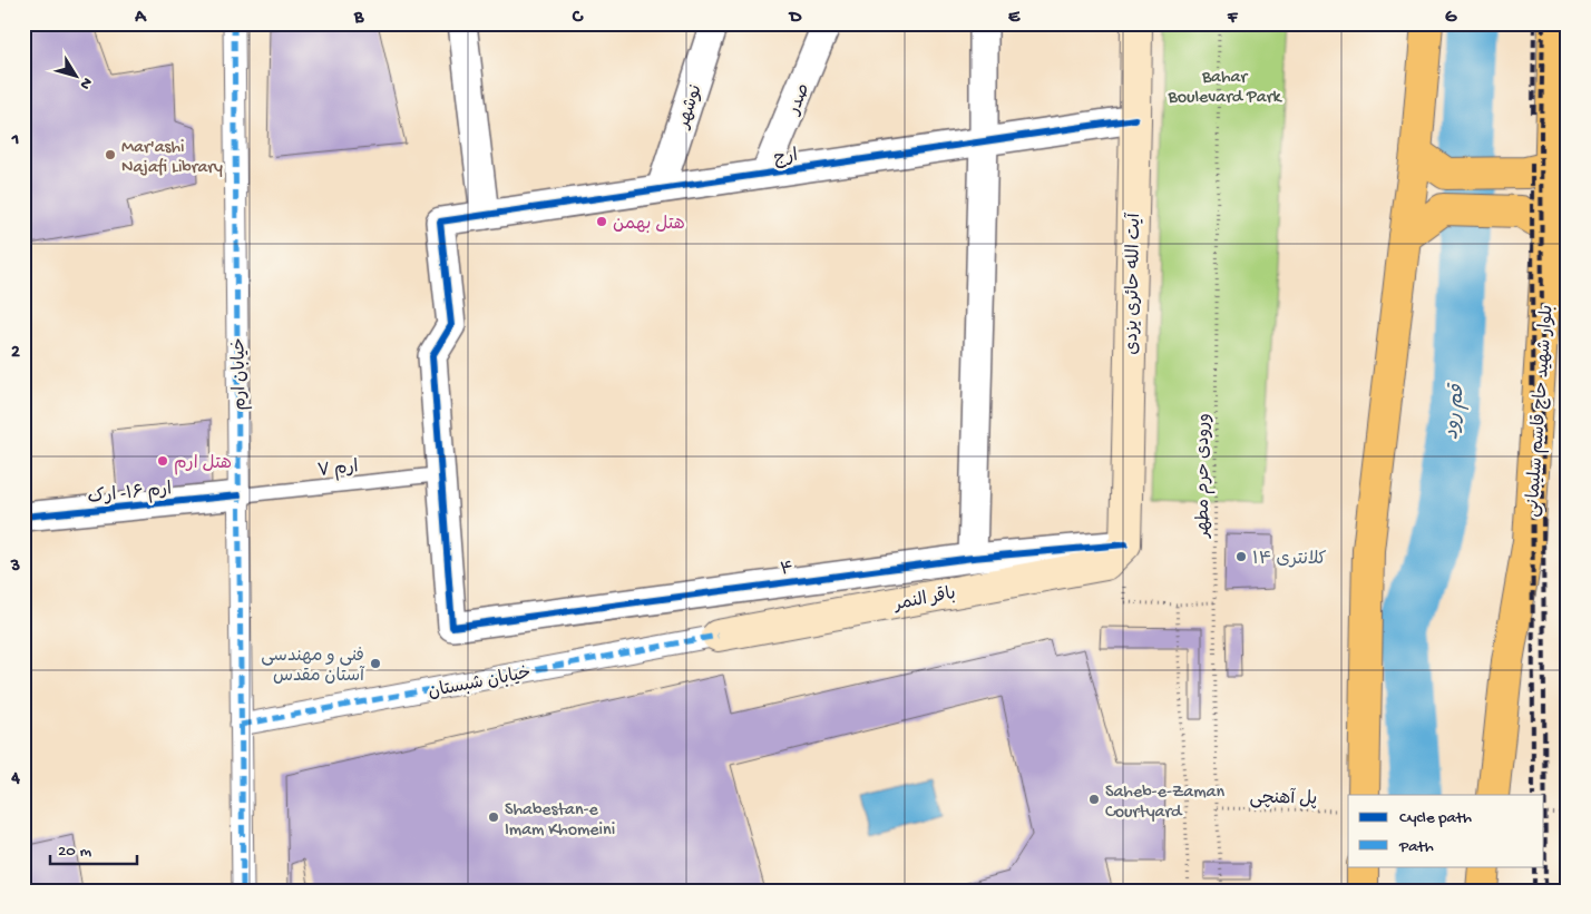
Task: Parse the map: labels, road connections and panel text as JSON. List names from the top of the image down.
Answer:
{
  "streets": {
    "main road": ["آیت الله‌ حائری‌ یزدی", "بلوار شهید حاج قاسم سلیمانی", "باقر النمر"],
    "street": [
      "صدر",
      "نوشهر",
      "ارج",
      "خیابان ارم",
      "ارم ۱۶- ارک",
      "۴",
      "خیابان شبستان"
    ],
    "lane": ["ارم ۷"],
    "path": ["ورودی حرم مطهر", "پل آهنچی"]
  },
  "crossings": [
    ["صدر", "ارج"],
    ["نوشهر", "ارج"],
    ["ارج", "آیت الله‌ حائری‌ یزدی"],
    ["ارج", "ارم ۷"],
    ["ارج", "۴"],
    ["آیت الله‌ حائری‌ یزدی", "۴"],
    ["آیت الله‌ حائری‌ یزدی", "باقر النمر"],
    ["خیابان ارم", "ارم ۷"],
    ["خیابان ارم", "ارم ۱۶- ارک"],
    ["خیابان ارم", "خیابان شبستان"],
    ["ارم ۷", "ارم ۱۶- ارک"],
    ["ارم ۷", "۴"],
    ["ورودی حرم مطهر", "پل آهنچی"],
    ["۴", "باقر النمر"],
    ["باقر النمر", "خیابان شبستان"]
  ],
  "water": ["قم رود"],
  "parks": ["Bahar Boulevard Park"],
  "places": [
    "Mar'ashi Najafi Library",
    "هتل بهمن",
    "هتل ارم",
    "کلانتری ۱۴",
    "فنی و مهندسی آستان مقدس",
    "Saheb-e-Zaman Courtyard",
    "Shabestan-e Imam Khomeini"
  ],
  "legend": ["Cycle path", "Path"],
  "scale_bar": "20 m",
  "north": "bottom right",
  "grid": {
    "columns": [
      "A",
      "B",
      "C",
      "D",
      "E",
      "F",
      "G"
    ],
    "rows": [
      "1",
      "2",
      "3",
      "4"
    ]
  }
}
